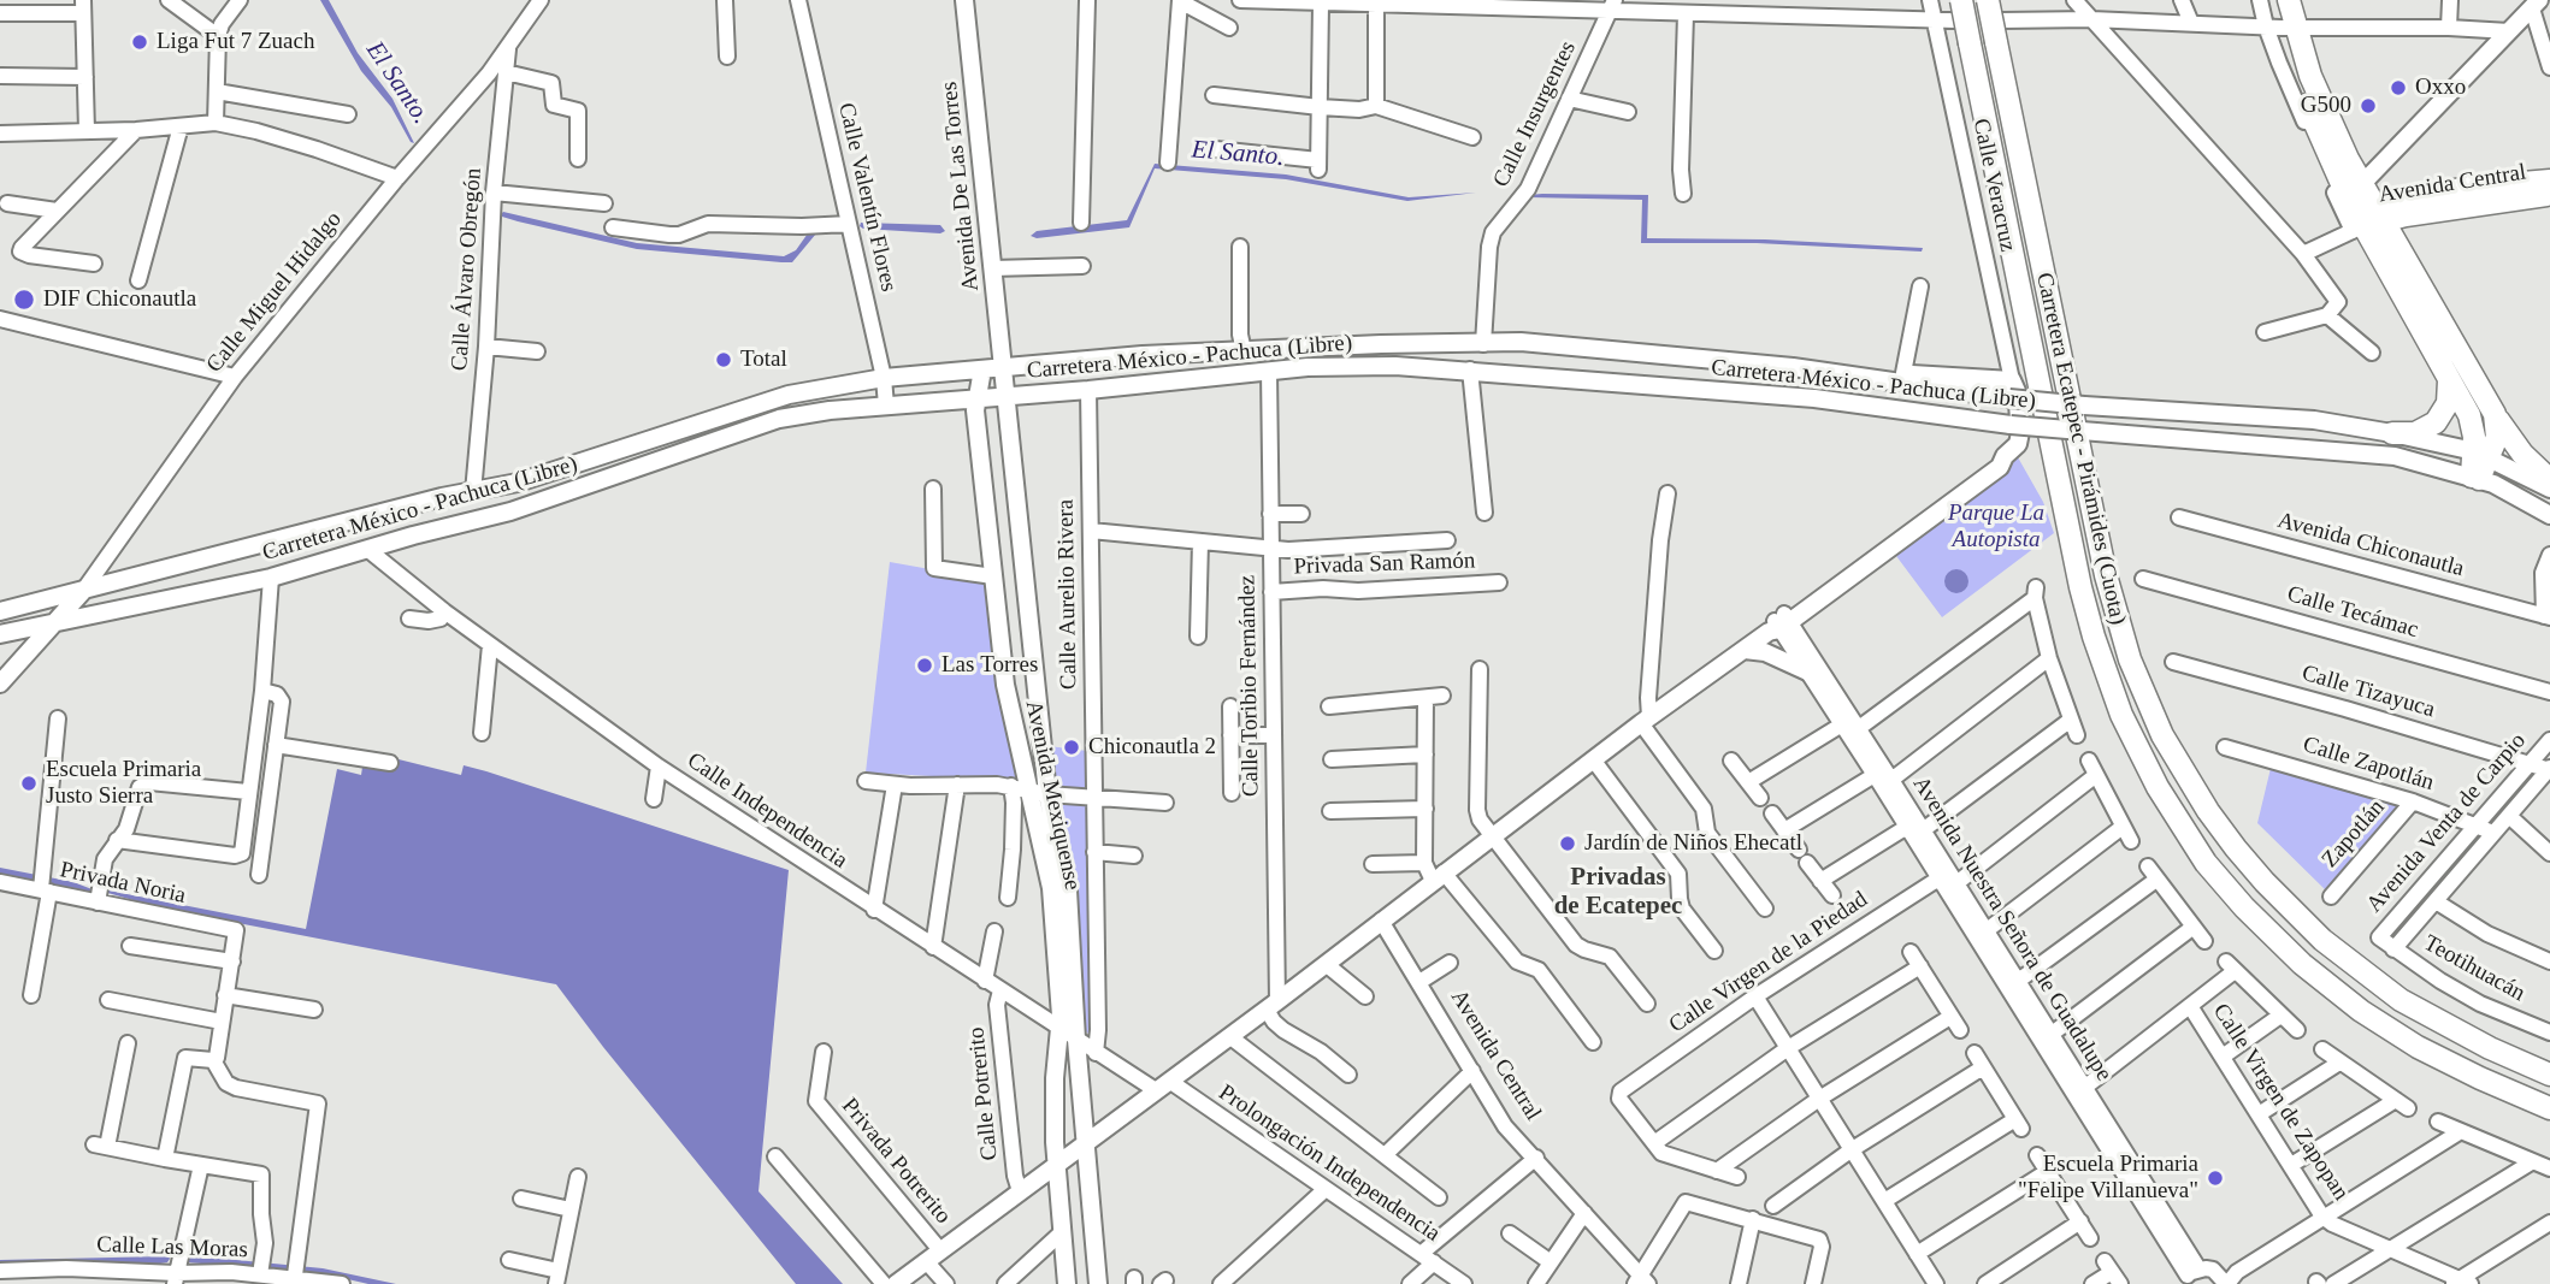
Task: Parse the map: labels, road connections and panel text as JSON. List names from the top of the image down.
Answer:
{
  "streets": {
    "highway": ["Avenida Central", "Carretera Ecatepec - Pirámides (Cuota)"],
    "main road": [
      "Avenida De Las Torres",
      "Calle Miguel Hidalgo",
      "Carretera México - Pachuca (Libre)",
      "Avenida Mexiquense"
    ],
    "street": [
      "Calle Insurgentes",
      "Calle Veracruz",
      "Calle Valentín Flores",
      "Calle Álvaro Obregón",
      "Avenida Chiconautla",
      "Privada San Ramón",
      "Calle Aurelio Rivera",
      "Calle Tecámac",
      "Calle Toribio Fernández",
      "Calle Tizayuca",
      "Calle Zapotlán",
      "Calle Independencia",
      "Avenida Venta de Carpio",
      "Zapotlán",
      "Privada Noria",
      "Avenida Nuestra Señora de Guadalupe",
      "Calle Virgen de la Piedad",
      "Teotihuacán",
      "Calle Potrerito",
      "Calle Virgen de Zapopan",
      "Privada Potrerito",
      "Prolongación Independencia",
      "Calle Las Moras"
    ]
  },
  "crossings": [
    ["Calle Insurgentes", "Carretera México - Pachuca (Libre)"],
    ["Calle Veracruz", "Carretera México - Pachuca (Libre)"],
    ["Avenida De Las Torres", "Carretera México - Pachuca (Libre)"],
    ["Avenida De Las Torres", "Avenida Mexiquense"],
    ["Calle Valentín Flores", "Carretera México - Pachuca (Libre)"],
    ["Calle Álvaro Obregón", "Calle Miguel Hidalgo"],
    ["Calle Álvaro Obregón", "Carretera México - Pachuca (Libre)"],
    ["Calle Miguel Hidalgo", "Carretera México - Pachuca (Libre)"],
    ["Carretera México - Pachuca (Libre)", "Calle Aurelio Rivera"],
    ["Carretera México - Pachuca (Libre)", "Calle Toribio Fernández"],
    ["Carretera México - Pachuca (Libre)", "Avenida Mexiquense"],
    ["Carretera México - Pachuca (Libre)", "Calle Independencia"],
    ["Privada San Ramón", "Calle Toribio Fernández"],
    ["Calle Aurelio Rivera", "Calle Independencia"],
    ["Calle Tizayuca", "Avenida Venta de Carpio"],
    ["Calle Zapotlán", "Avenida Venta de Carpio"],
    ["Calle Zapotlán", "Zapotlán"],
    ["Avenida Mexiquense", "Calle Independencia"],
    ["Calle Independencia", "Calle Potrerito"],
    ["Calle Independencia", "Prolongación Independencia"],
    ["Avenida Venta de Carpio", "Teotihuacán"],
    ["Avenida Nuestra Señora de Guadalupe", "Calle Virgen de la Piedad"]
  ],
  "districts": ["Privadas de Ecatepec"],
  "water": ["El Santo."],
  "parks": ["Parque La Autopista"],
  "places": [
    "Liga Fut 7 Zuach",
    "Oxxo",
    "G500",
    "DIF Chiconautla",
    "Total",
    "Las Torres",
    "Chiconautla 2",
    "Escuela Primaria Justo Sierra",
    "Jardín de Niños Ehecatl",
    "Escuela Primaria \"Felipe Villanueva\""
  ]
}
